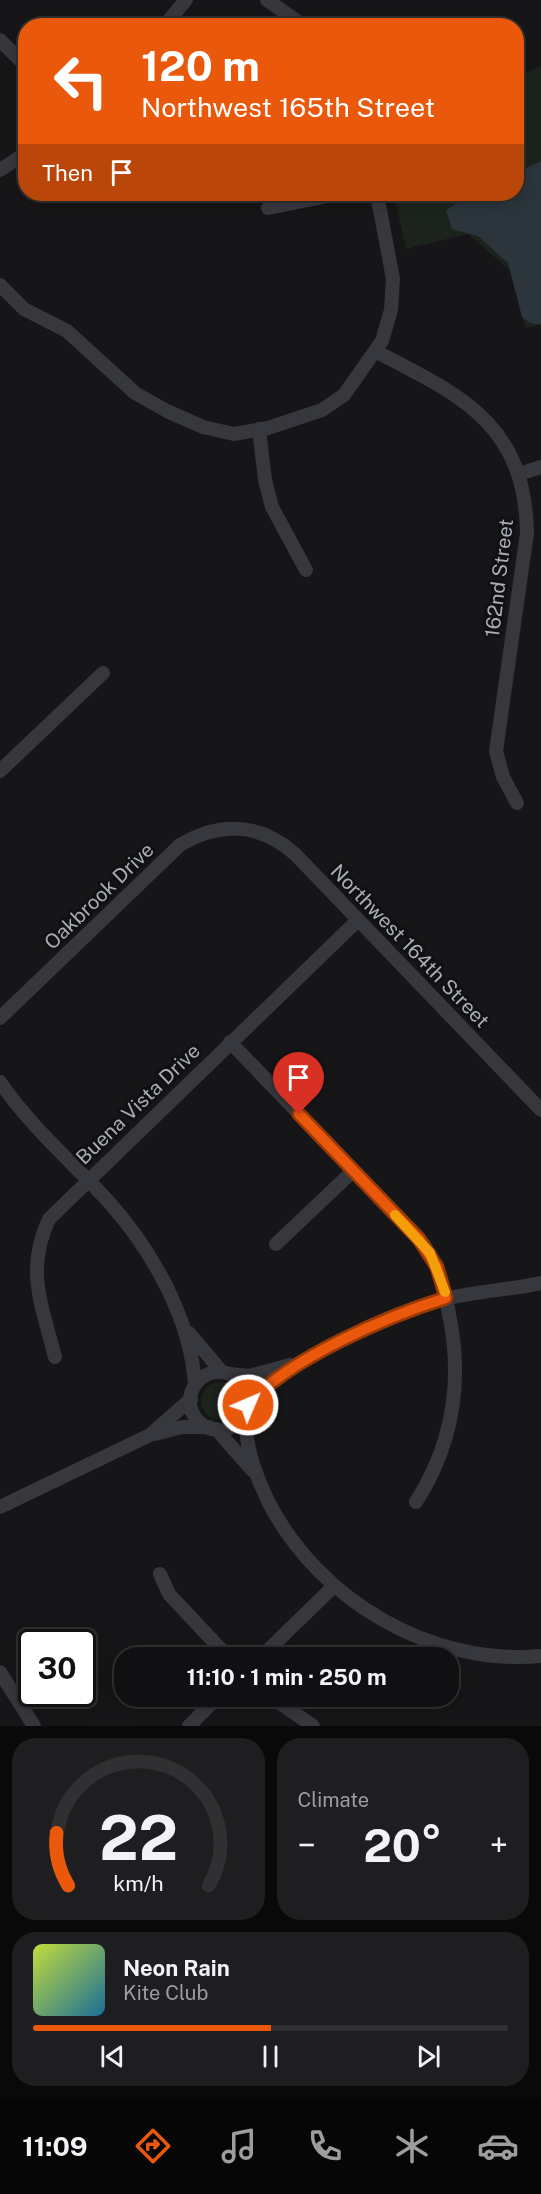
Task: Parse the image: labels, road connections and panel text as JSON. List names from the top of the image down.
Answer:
{
  "streets": {
    "street": [
      "162nd Street",
      "Oakbrook Drive",
      "Northwest 164th Street",
      "Buena Vista Drive"
    ]
  },
  "crossings": [
    ["Oakbrook Drive", "Northwest 164th Street"],
    ["Northwest 164th Street", "Buena Vista Drive"]
  ],
  "page": {
    "turn": ["120 m", "Northwest 165th Street"],
    "then": "Then",
    "limit": "30",
    "trip": "11:10 · 1 min · 250 m",
    "tile": "Climate",
    "heat": ["−", "20°", "+"],
    "song": ["Neon Rain", "Kite Club"],
    "tabs": "11:09",
    "gauge": ["22", "km/h"]
  }
}
